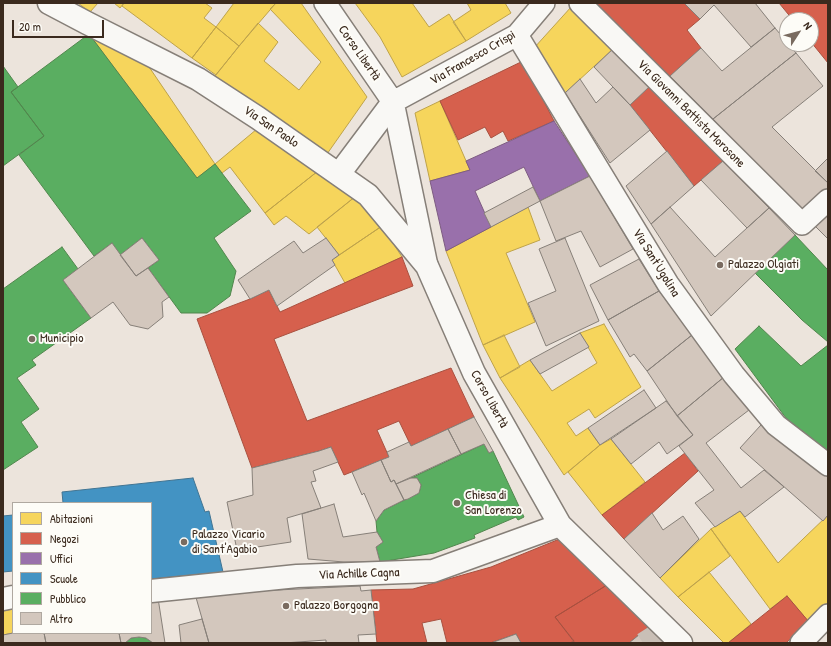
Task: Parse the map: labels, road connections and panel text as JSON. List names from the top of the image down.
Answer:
{
  "streets": {
    "street": [
      "Corso Libertà",
      "Via Francesco Crispi",
      "Via Giovanni Battista Morosone",
      "Via San Paolo",
      "Via Sant'Ugolina",
      "Via Achille Cagna"
    ]
  },
  "crossings": [
    ["Corso Libertà", "Via Francesco Crispi"],
    ["Corso Libertà", "Via San Paolo"],
    ["Corso Libertà", "Via Achille Cagna"],
    ["Via Francesco Crispi", "Via Sant'Ugolina"]
  ],
  "places": [
    "Palazzo Olgiati",
    "Municipio",
    "Chiesa di San Lorenzo",
    "Palazzo Vicario di Sant'Agabio",
    "Palazzo Borgogna"
  ],
  "legend": [
    "Abitazioni",
    "Negozi",
    "Uffici",
    "Scuole",
    "Pubblico",
    "Altro"
  ],
  "scale_bar": "20 m",
  "north": "top right"
}
